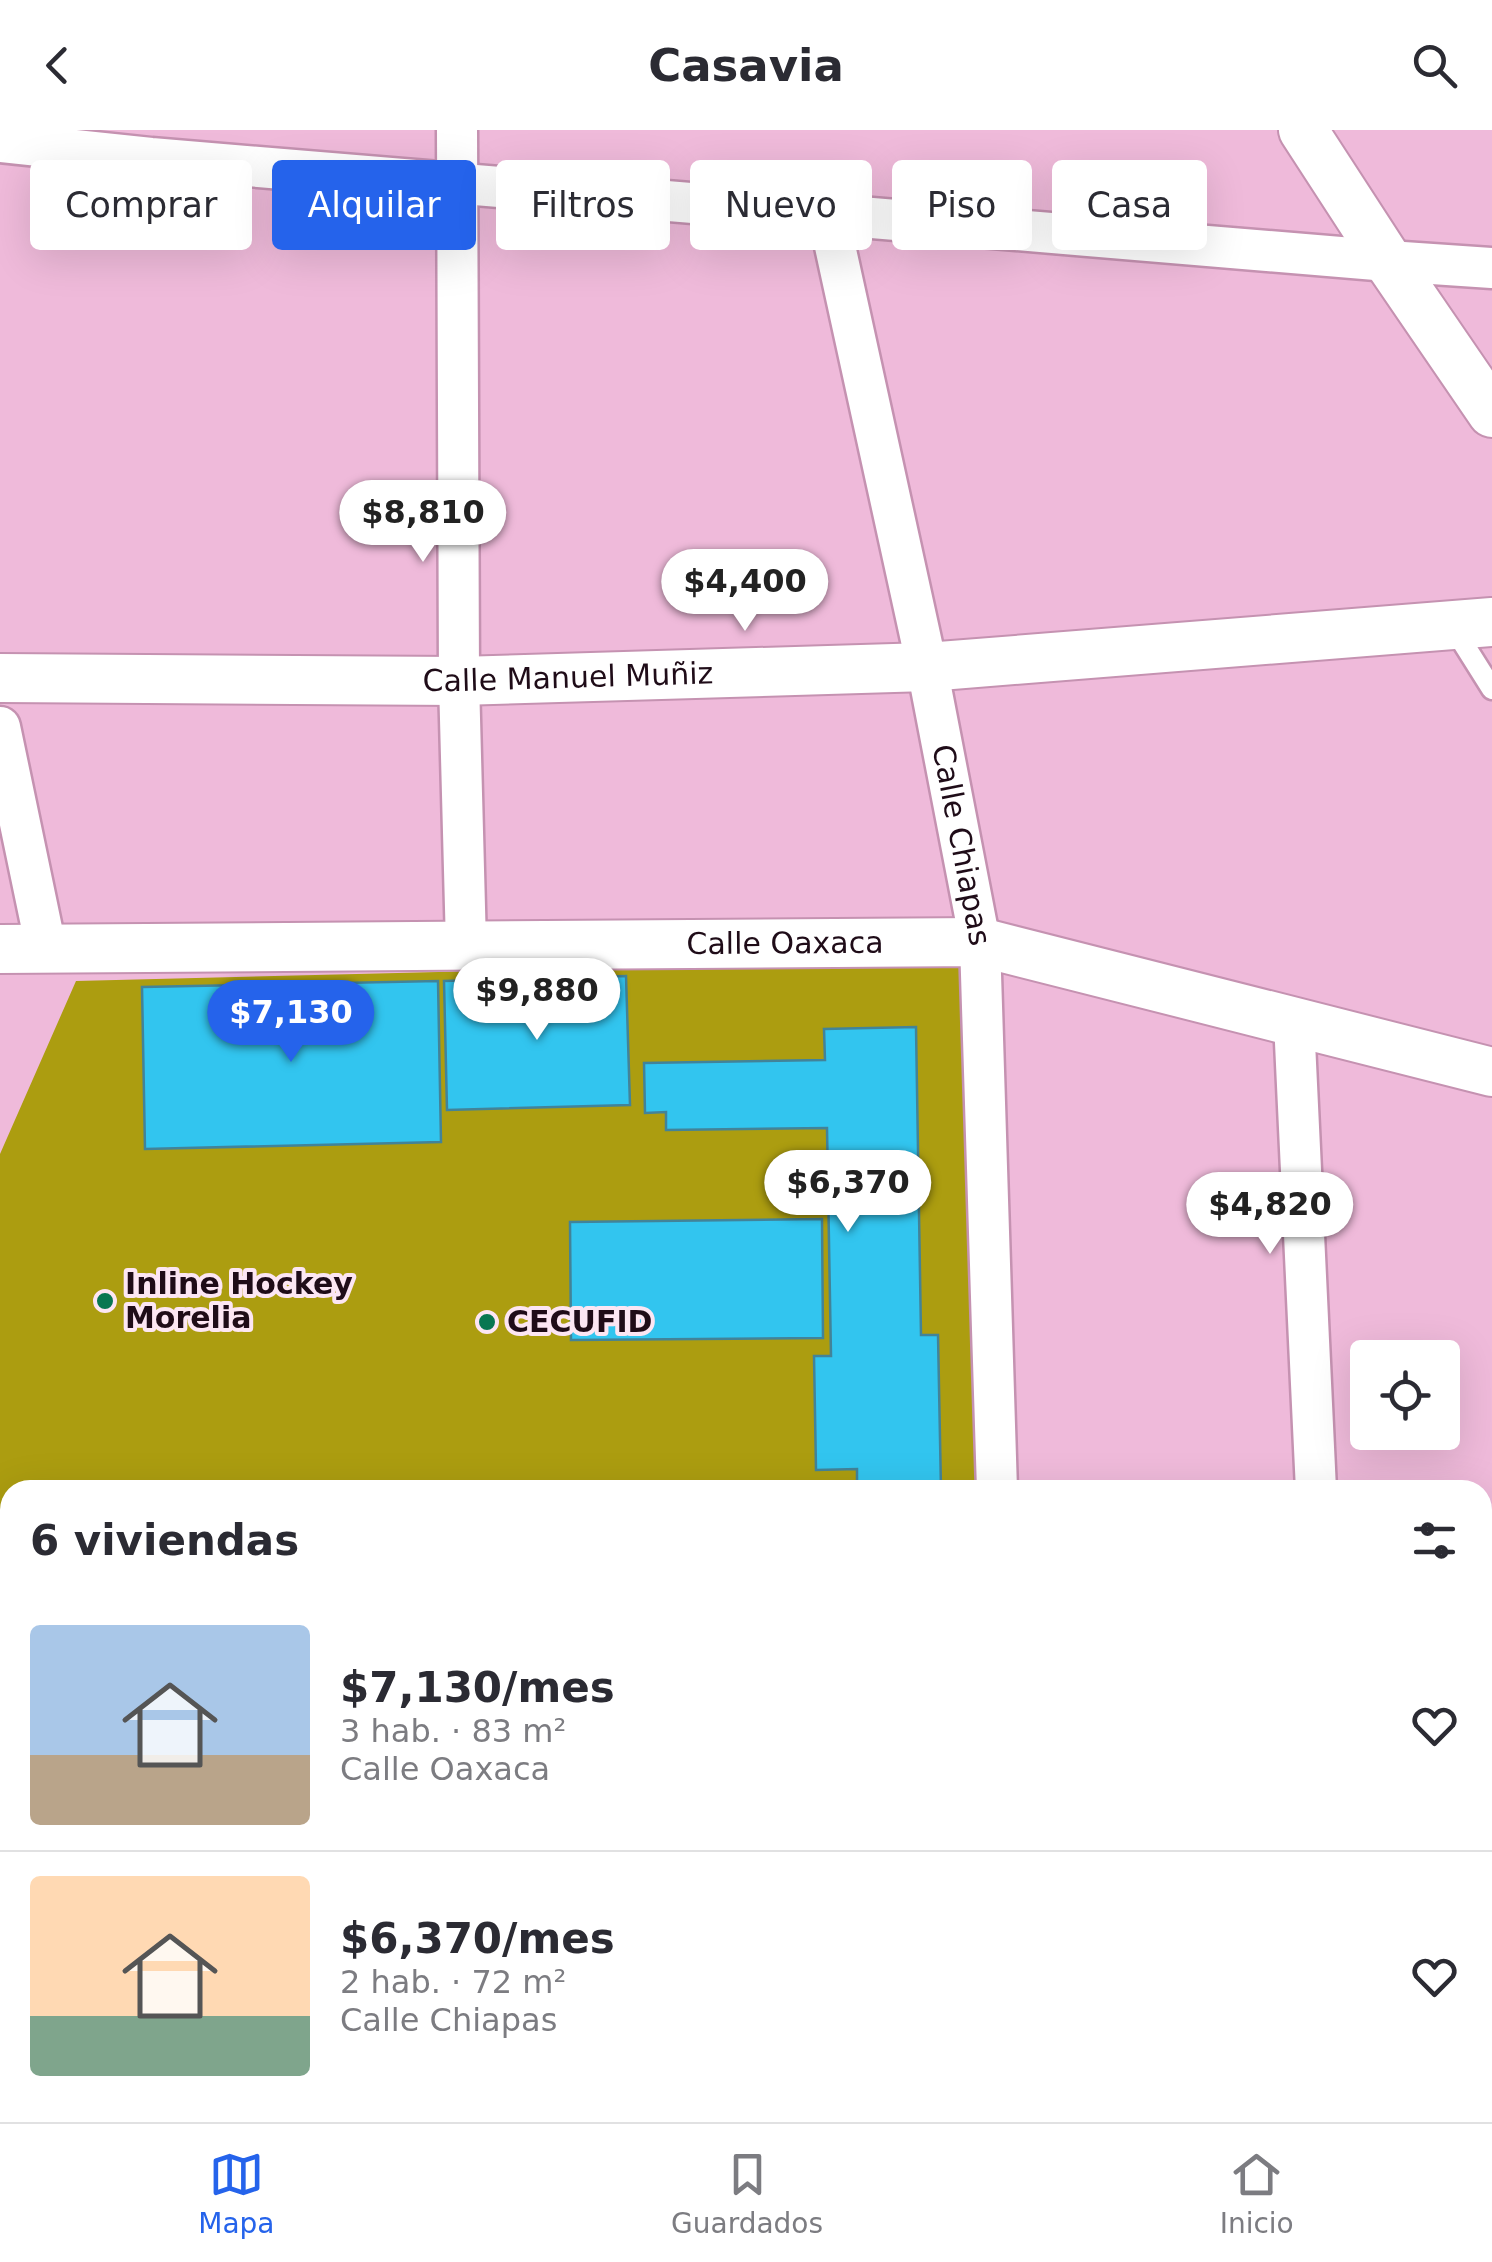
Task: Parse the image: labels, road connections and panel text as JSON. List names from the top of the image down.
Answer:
{
  "streets": {
    "street": ["Calle Manuel Muñiz", "Calle Chiapas", "Calle Oaxaca"]
  },
  "crossings": [
    ["Calle Manuel Muñiz", "Calle Chiapas"],
    ["Calle Chiapas", "Calle Oaxaca"]
  ],
  "places": ["Inline Hockey Morelia", "CECUFID"],
  "page": {
    "header": "Casavia",
    "chip": [
      "Comprar",
      "Alquilar",
      "Filtros",
      "Nuevo",
      "Piso",
      "Casa"
    ],
    "price": [
      "$8,810",
      "$4,400",
      "$9,880",
      "$7,130",
      "$6,370",
      "$4,820"
    ],
    "heading": "6 viviendas",
    "list": [
      {
        "name": "$7,130/mes",
        "note": "3 hab. · 83 m² · Calle Oaxaca"
      },
      {
        "name": "$6,370/mes",
        "note": "2 hab. · 72 m² · Calle Chiapas"
      }
    ],
    "tabs": ["Mapa", "Guardados", "Inicio"]
  }
}
